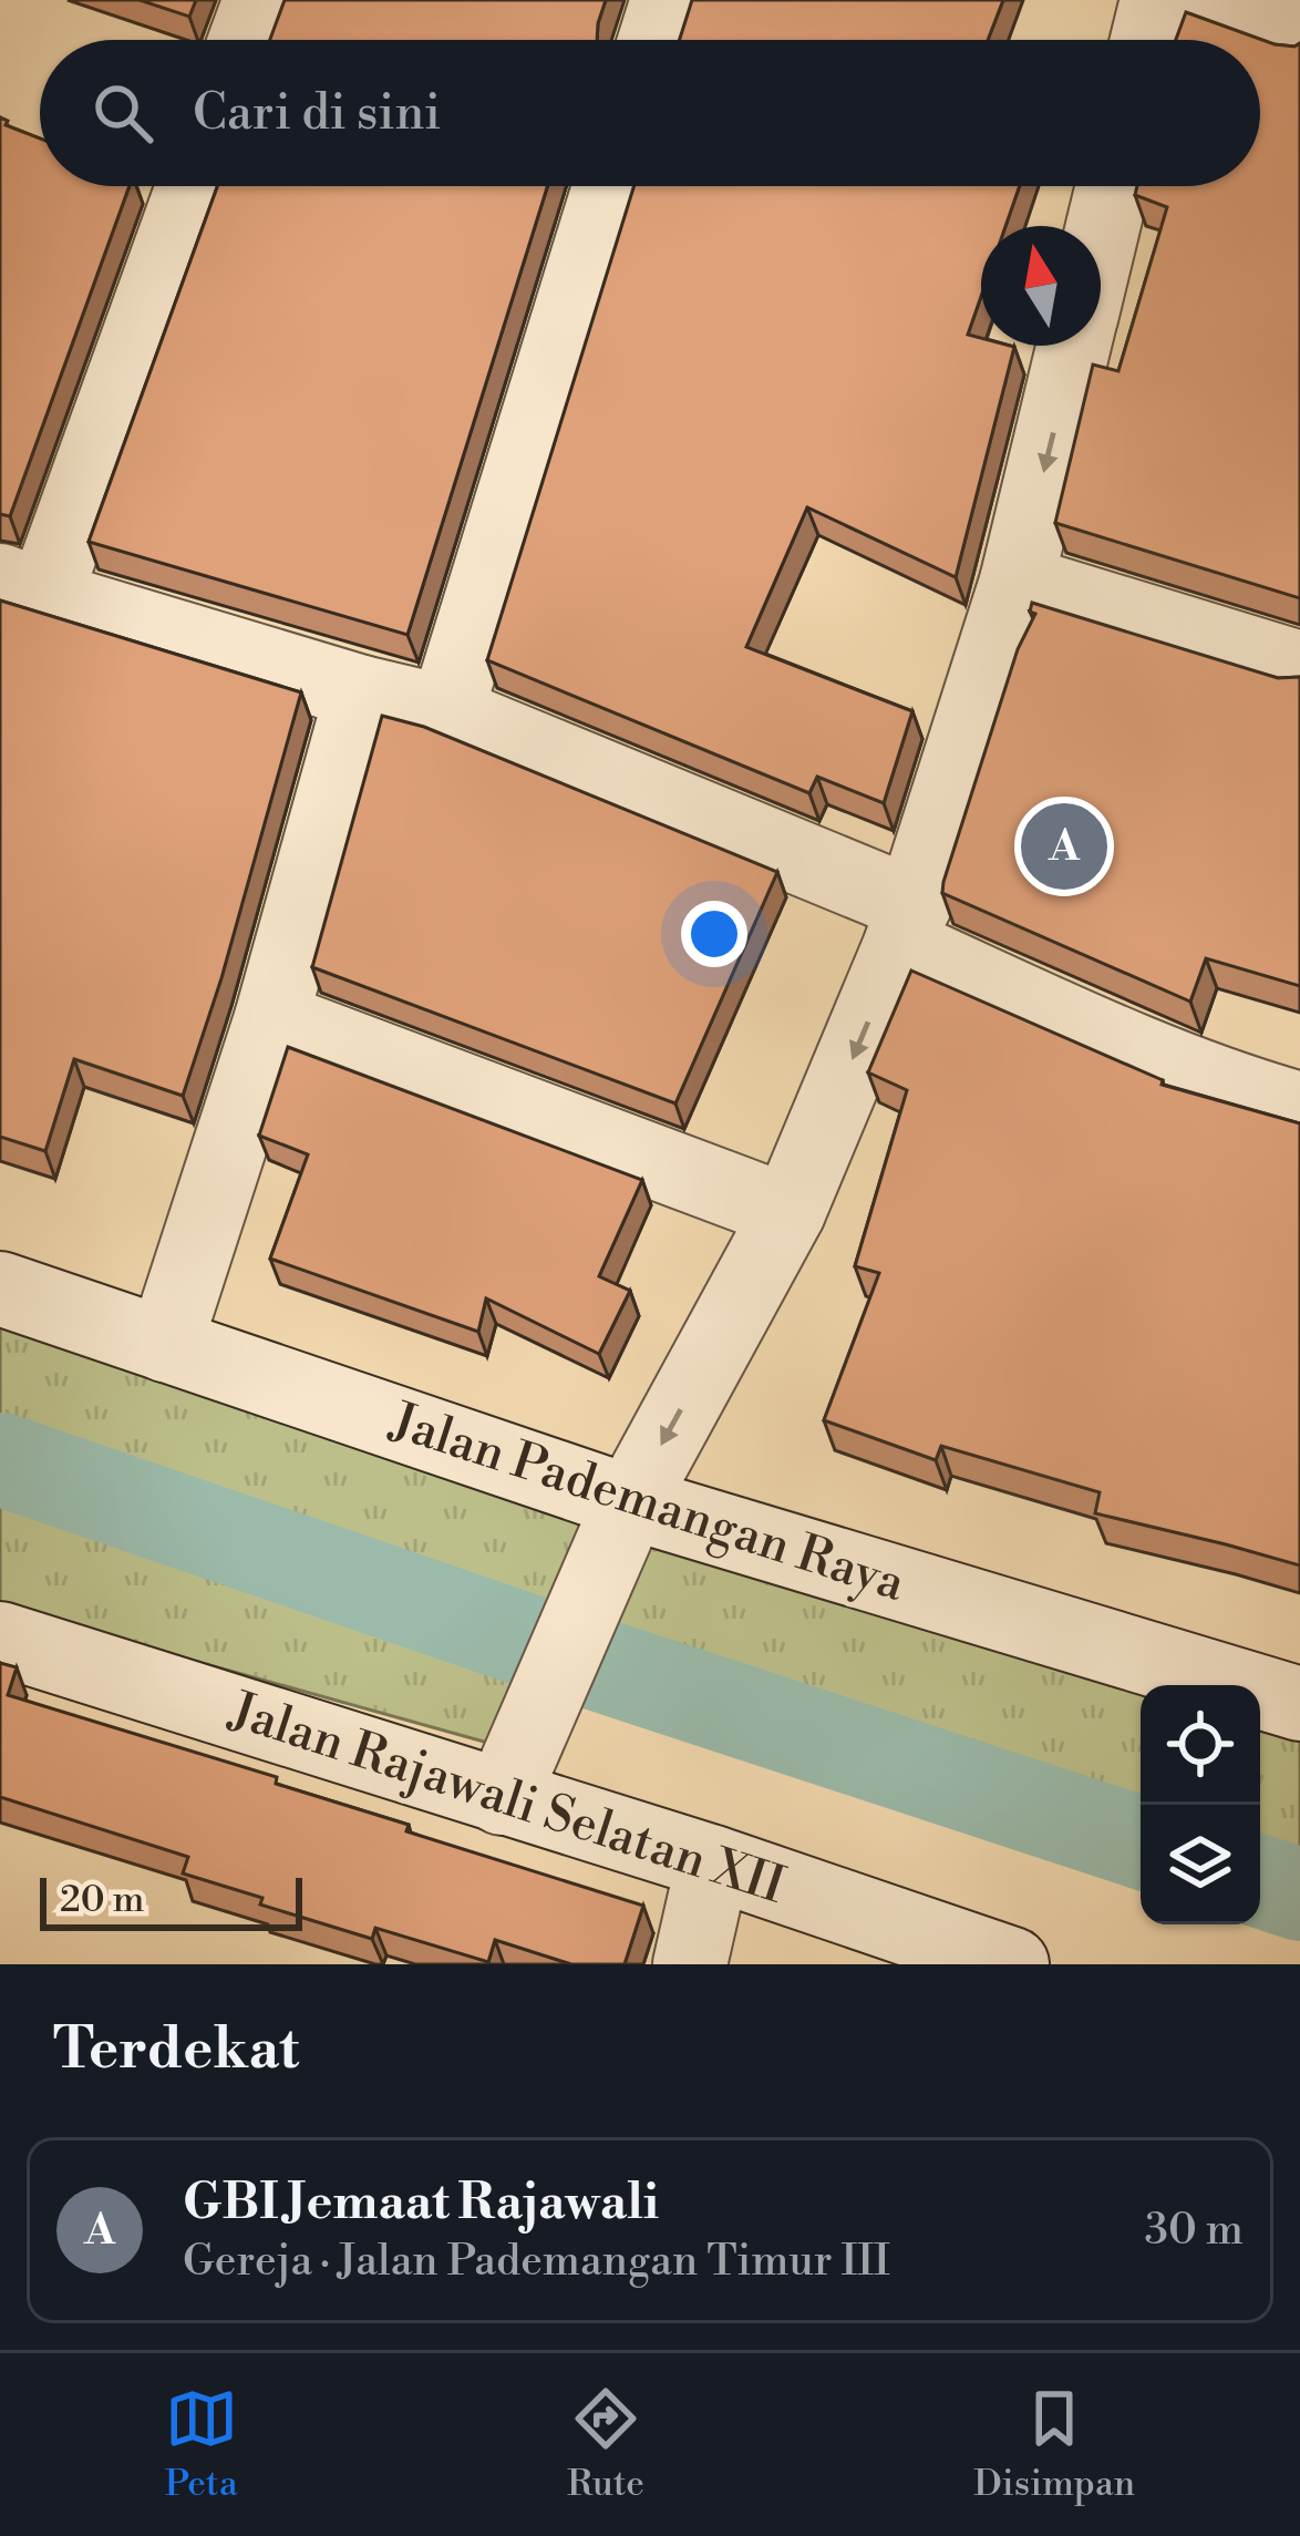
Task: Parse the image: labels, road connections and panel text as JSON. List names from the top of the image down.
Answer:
{
  "streets": {
    "street": ["Jalan Pademangan Raya", "Jalan Rajawali Selatan XII"]
  },
  "scale_bar": "20 m",
  "north": "top",
  "page": {
    "search": "Cari di sini",
    "pins": "A",
    "scale": "20 m",
    "heading": "Terdekat",
    "list": [
      {
        "mark": "A",
        "name": "GBI Jemaat Rajawali",
        "note": "Gereja · Jalan Pademangan Timur III",
        "value": "30 m"
      }
    ],
    "nav": ["Peta", "Rute", "Disimpan"]
  }
}
